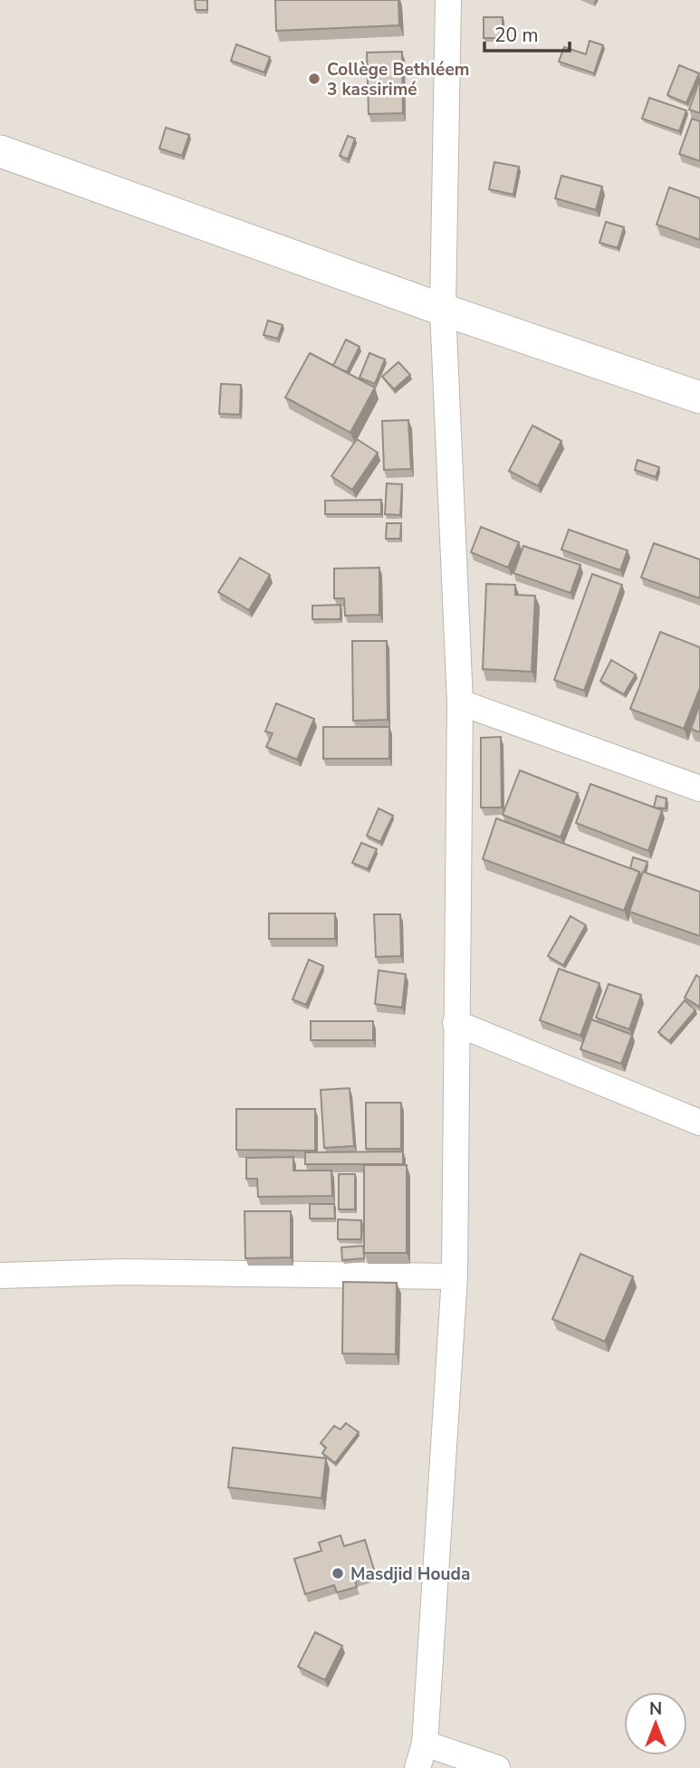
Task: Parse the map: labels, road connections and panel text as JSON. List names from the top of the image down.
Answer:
{
  "places": ["Collège Bethléem 3 kassirimé", "Masdjid Houda"],
  "scale_bar": "20 m",
  "north": "top"
}
